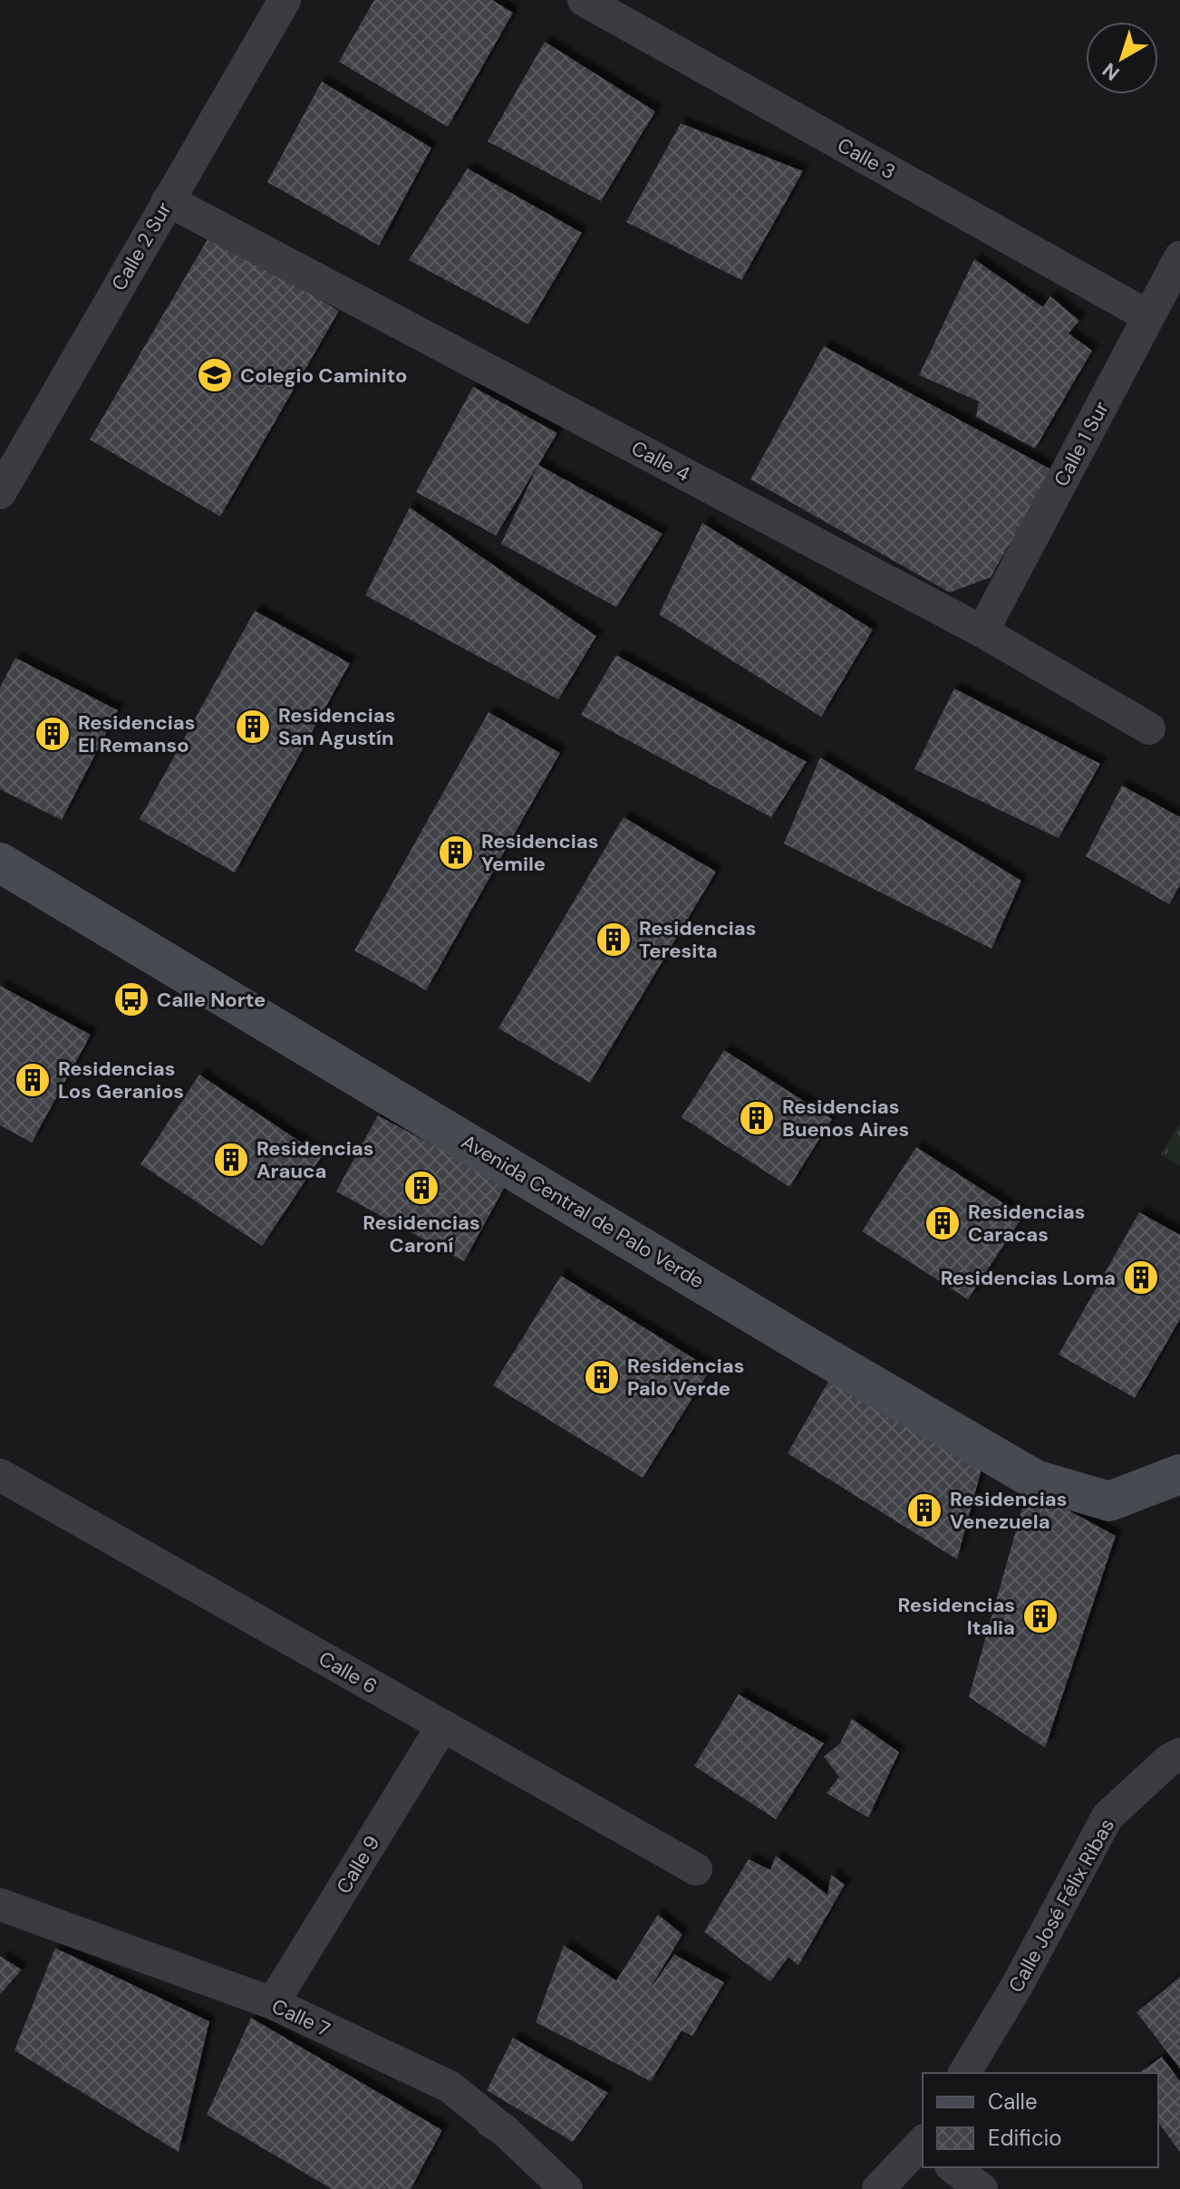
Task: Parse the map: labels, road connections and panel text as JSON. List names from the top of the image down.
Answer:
{
  "streets": {
    "street": [
      "Calle 3",
      "Calle 2 Sur",
      "Calle 1 Sur",
      "Calle 4",
      "Avenida Central de Palo Verde",
      "Calle 6",
      "Calle 9",
      "Calle José Félix Ribas",
      "Calle 7"
    ]
  },
  "crossings": [
    ["Calle 3", "Calle 1 Sur"],
    ["Calle 2 Sur", "Calle 4"],
    ["Calle 1 Sur", "Calle 4"],
    ["Calle 6", "Calle 9"],
    ["Calle 9", "Calle 7"]
  ],
  "places": {
    "school or university": ["Colegio Caminito"],
    "building": [
      "Residencias San Agustín",
      "Residencias El Remanso",
      "Residencias Yemile",
      "Residencias Teresita",
      "Residencias Los Geranios",
      "Residencias Buenos Aires",
      "Residencias Arauca",
      "Residencias Caroní",
      "Residencias Caracas",
      "Residencias Loma",
      "Residencias Palo Verde",
      "Residencias Venezuela",
      "Residencias Italia"
    ],
    "bus stop": ["Calle Norte"]
  },
  "legend": ["Calle", "Edificio"],
  "north": "bottom left"
}
